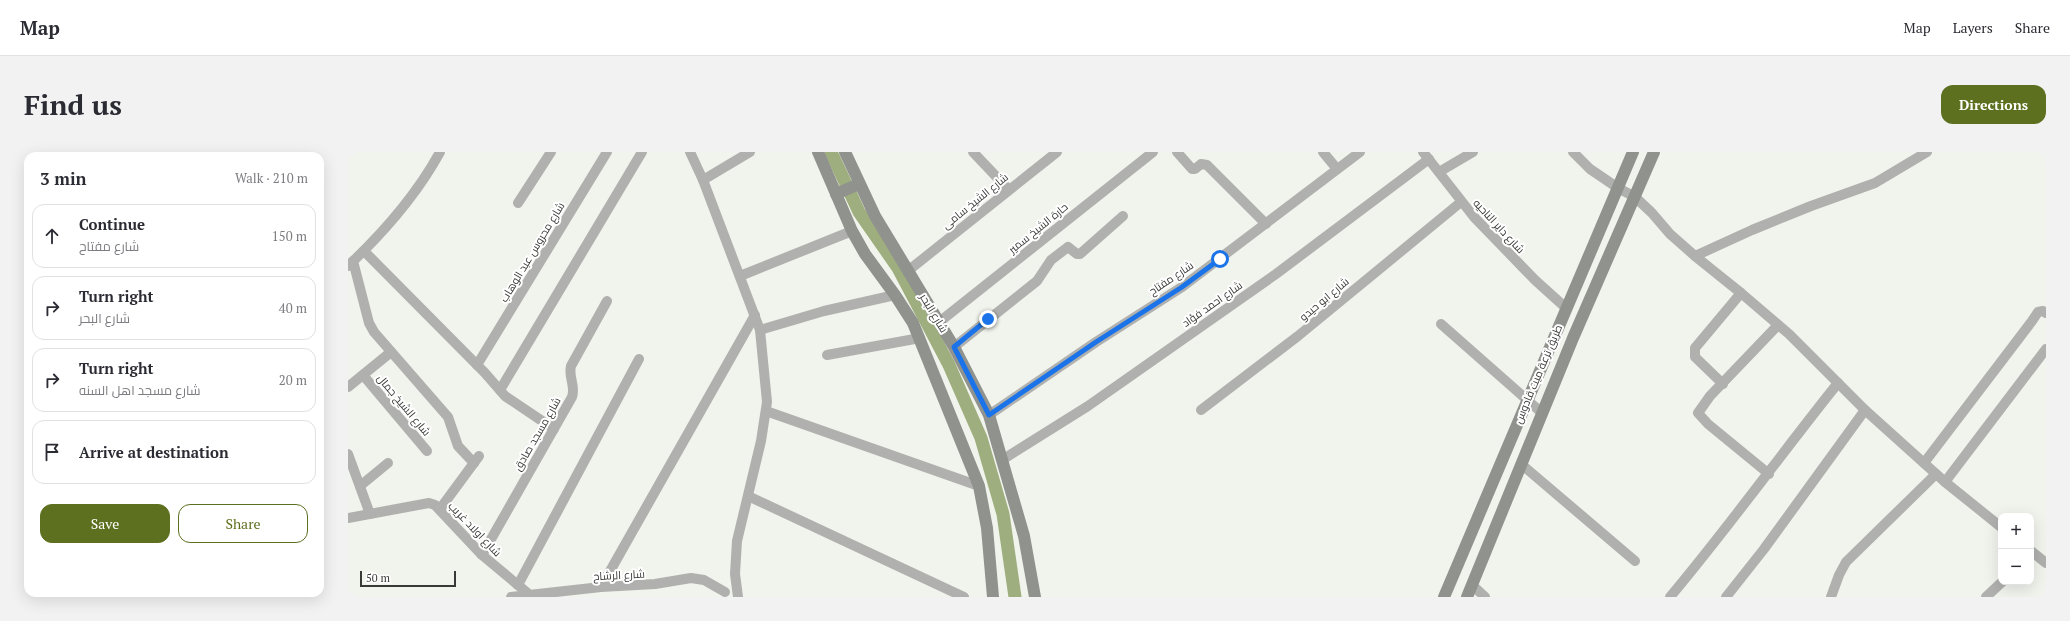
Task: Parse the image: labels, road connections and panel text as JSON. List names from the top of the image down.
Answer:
{
  "streets": {
    "street": [
      "شارع الشيخ سامى",
      "شارع داير الناحيه",
      "حارة الشيخ سمير",
      "شارع محروس عبد الوهاب",
      "شارع مفتاح",
      "شارع ابو حيدو",
      "شارع احمد فؤاد",
      "شارع البحر",
      "طريق ترعة ميت قادوس",
      "شارع الشيخ جمال",
      "شارع مسجد صادق",
      "شارع اولاد غريب",
      "شارع الرشاح"
    ]
  },
  "crossings": [
    ["شارع الشيخ سامى", "شارع البحر"],
    ["شارع داير الناحيه", "شارع ابو حيدو"],
    ["شارع داير الناحيه", "شارع احمد فؤاد"],
    ["شارع داير الناحيه", "طريق ترعة ميت قادوس"],
    ["حارة الشيخ سمير", "شارع البحر"],
    ["شارع مفتاح", "شارع البحر"],
    ["شارع احمد فؤاد", "شارع البحر"],
    ["شارع مسجد صادق", "شارع اولاد غريب"],
    ["شارع اولاد غريب", "شارع الرشاح"]
  ],
  "scale_bar": "50 m",
  "page": {
    "header": "Map",
    "nav": ["Map", "Layers", "Share"],
    "buttons": [
      "Directions",
      ["Save", "Share"]
    ],
    "title": "Find us",
    "heading": ["3 min", "Walk · 210 m"],
    "list": [
      ["Continue", "شارع مفتاح", "150 m"],
      ["Turn right", "شارع البحر", "40 m"],
      ["Turn right", "شارع مسجد اهل السنه", "20 m"],
      "Arrive at destination"
    ],
    "map_buttons": ["+", "−"],
    "scale": "50 m"
  }
}
